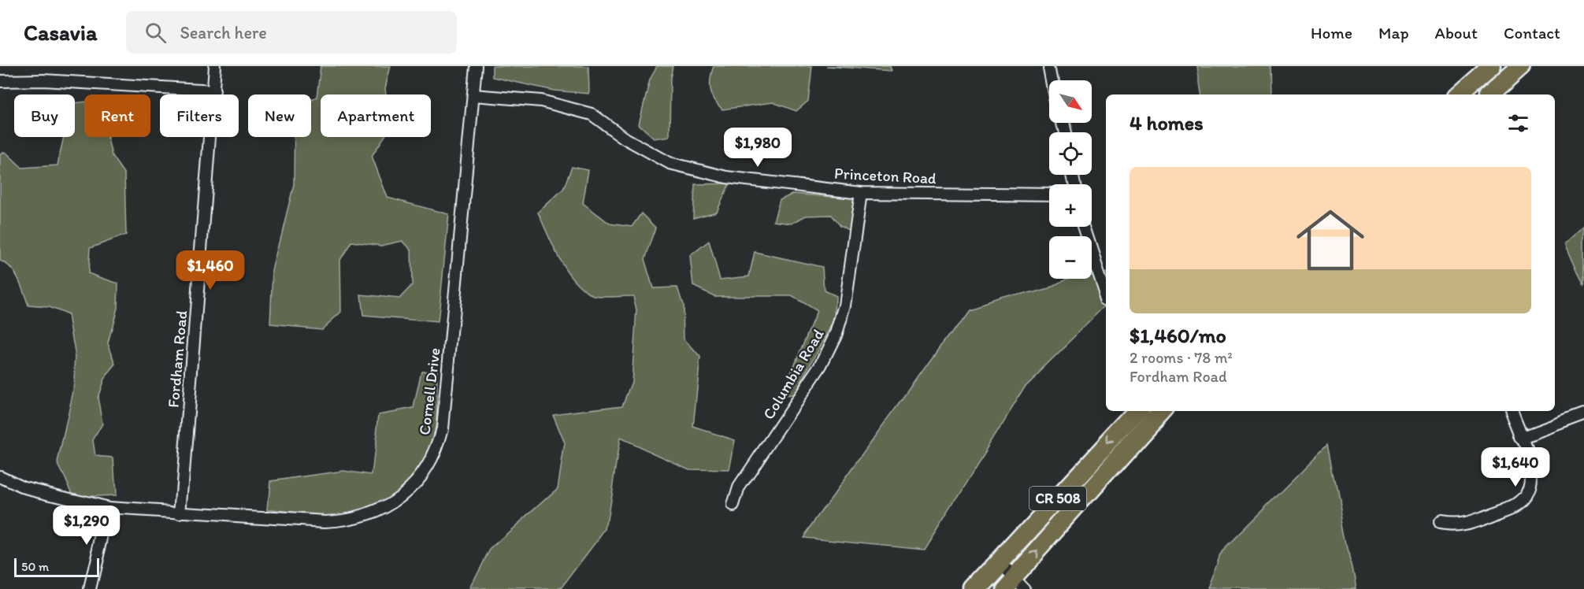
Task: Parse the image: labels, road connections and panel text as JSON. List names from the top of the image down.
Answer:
{
  "streets": {
    "main road": ["CR 508"],
    "street": [
      "Princeton Road",
      "Fordham Road",
      "Columbia Road",
      "Cornell Drive"
    ]
  },
  "crossings": [
    ["Princeton Road", "Columbia Road"],
    ["Princeton Road", "Cornell Drive"],
    ["Fordham Road", "Cornell Drive"]
  ],
  "scale_bar": "50 m",
  "north": "bottom right",
  "page": {
    "header": "Casavia",
    "search": "Search here",
    "nav": [
      "Home",
      "Map",
      "About",
      "Contact"
    ],
    "map_buttons": ["+", "−"],
    "chip": [
      "Buy",
      "Rent",
      "Filters",
      "New",
      "Apartment"
    ],
    "heading": "4 homes",
    "price": [
      "$1,980",
      "$1,460",
      "$1,640",
      "$1,290"
    ],
    "list": [
      {
        "name": "$1,460/mo",
        "note": "2 rooms · 78 m² · Fordham Road"
      }
    ],
    "scale": "50 m"
  }
}
